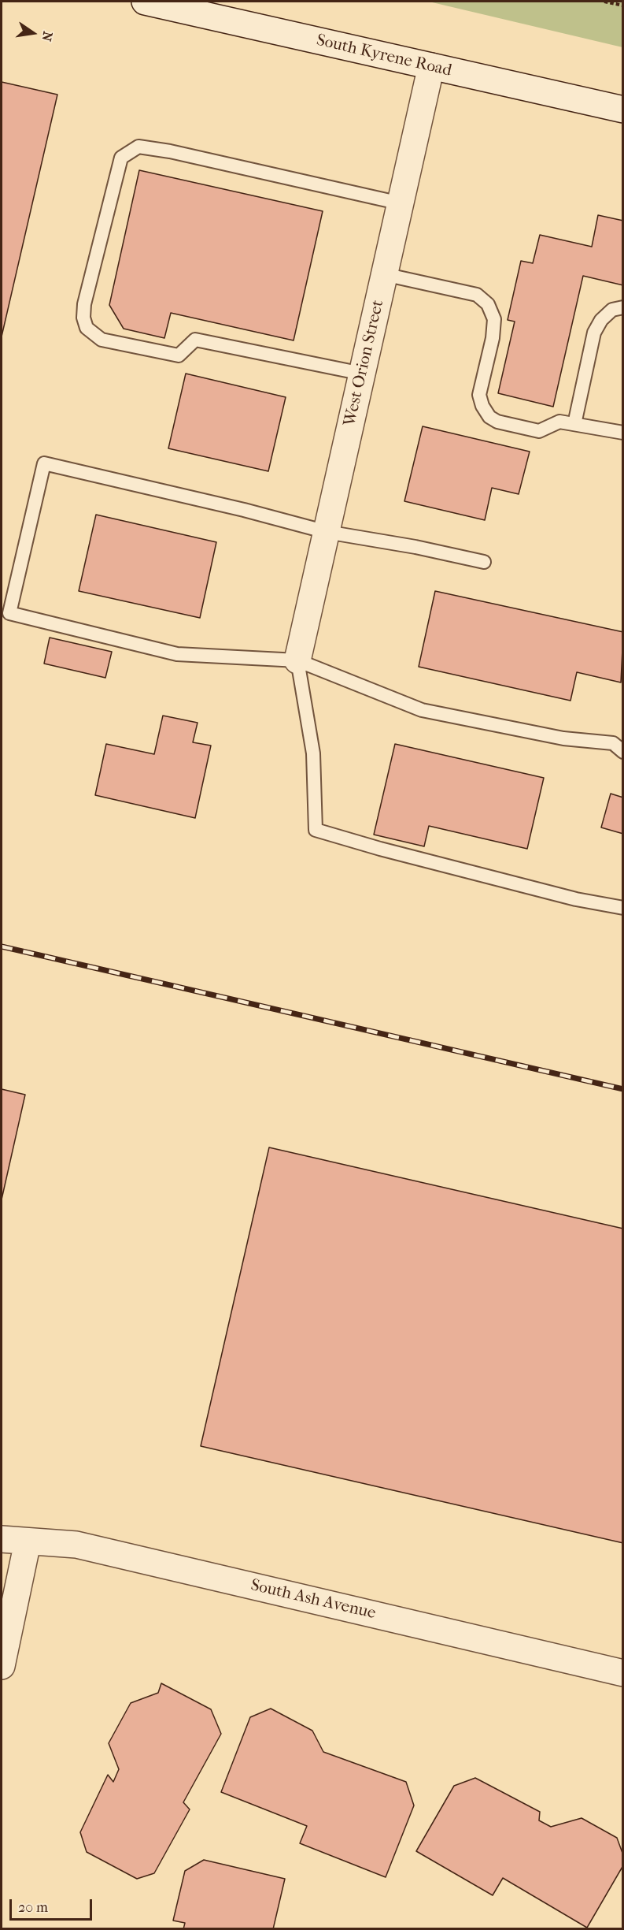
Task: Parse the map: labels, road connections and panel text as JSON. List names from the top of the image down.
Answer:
{
  "streets": {
    "street": ["South Kyrene Road", "West Orion Street", "South Ash Avenue"]
  },
  "crossings": [
    ["South Kyrene Road", "West Orion Street"]
  ],
  "scale_bar": "20 m",
  "north": "right"
}
